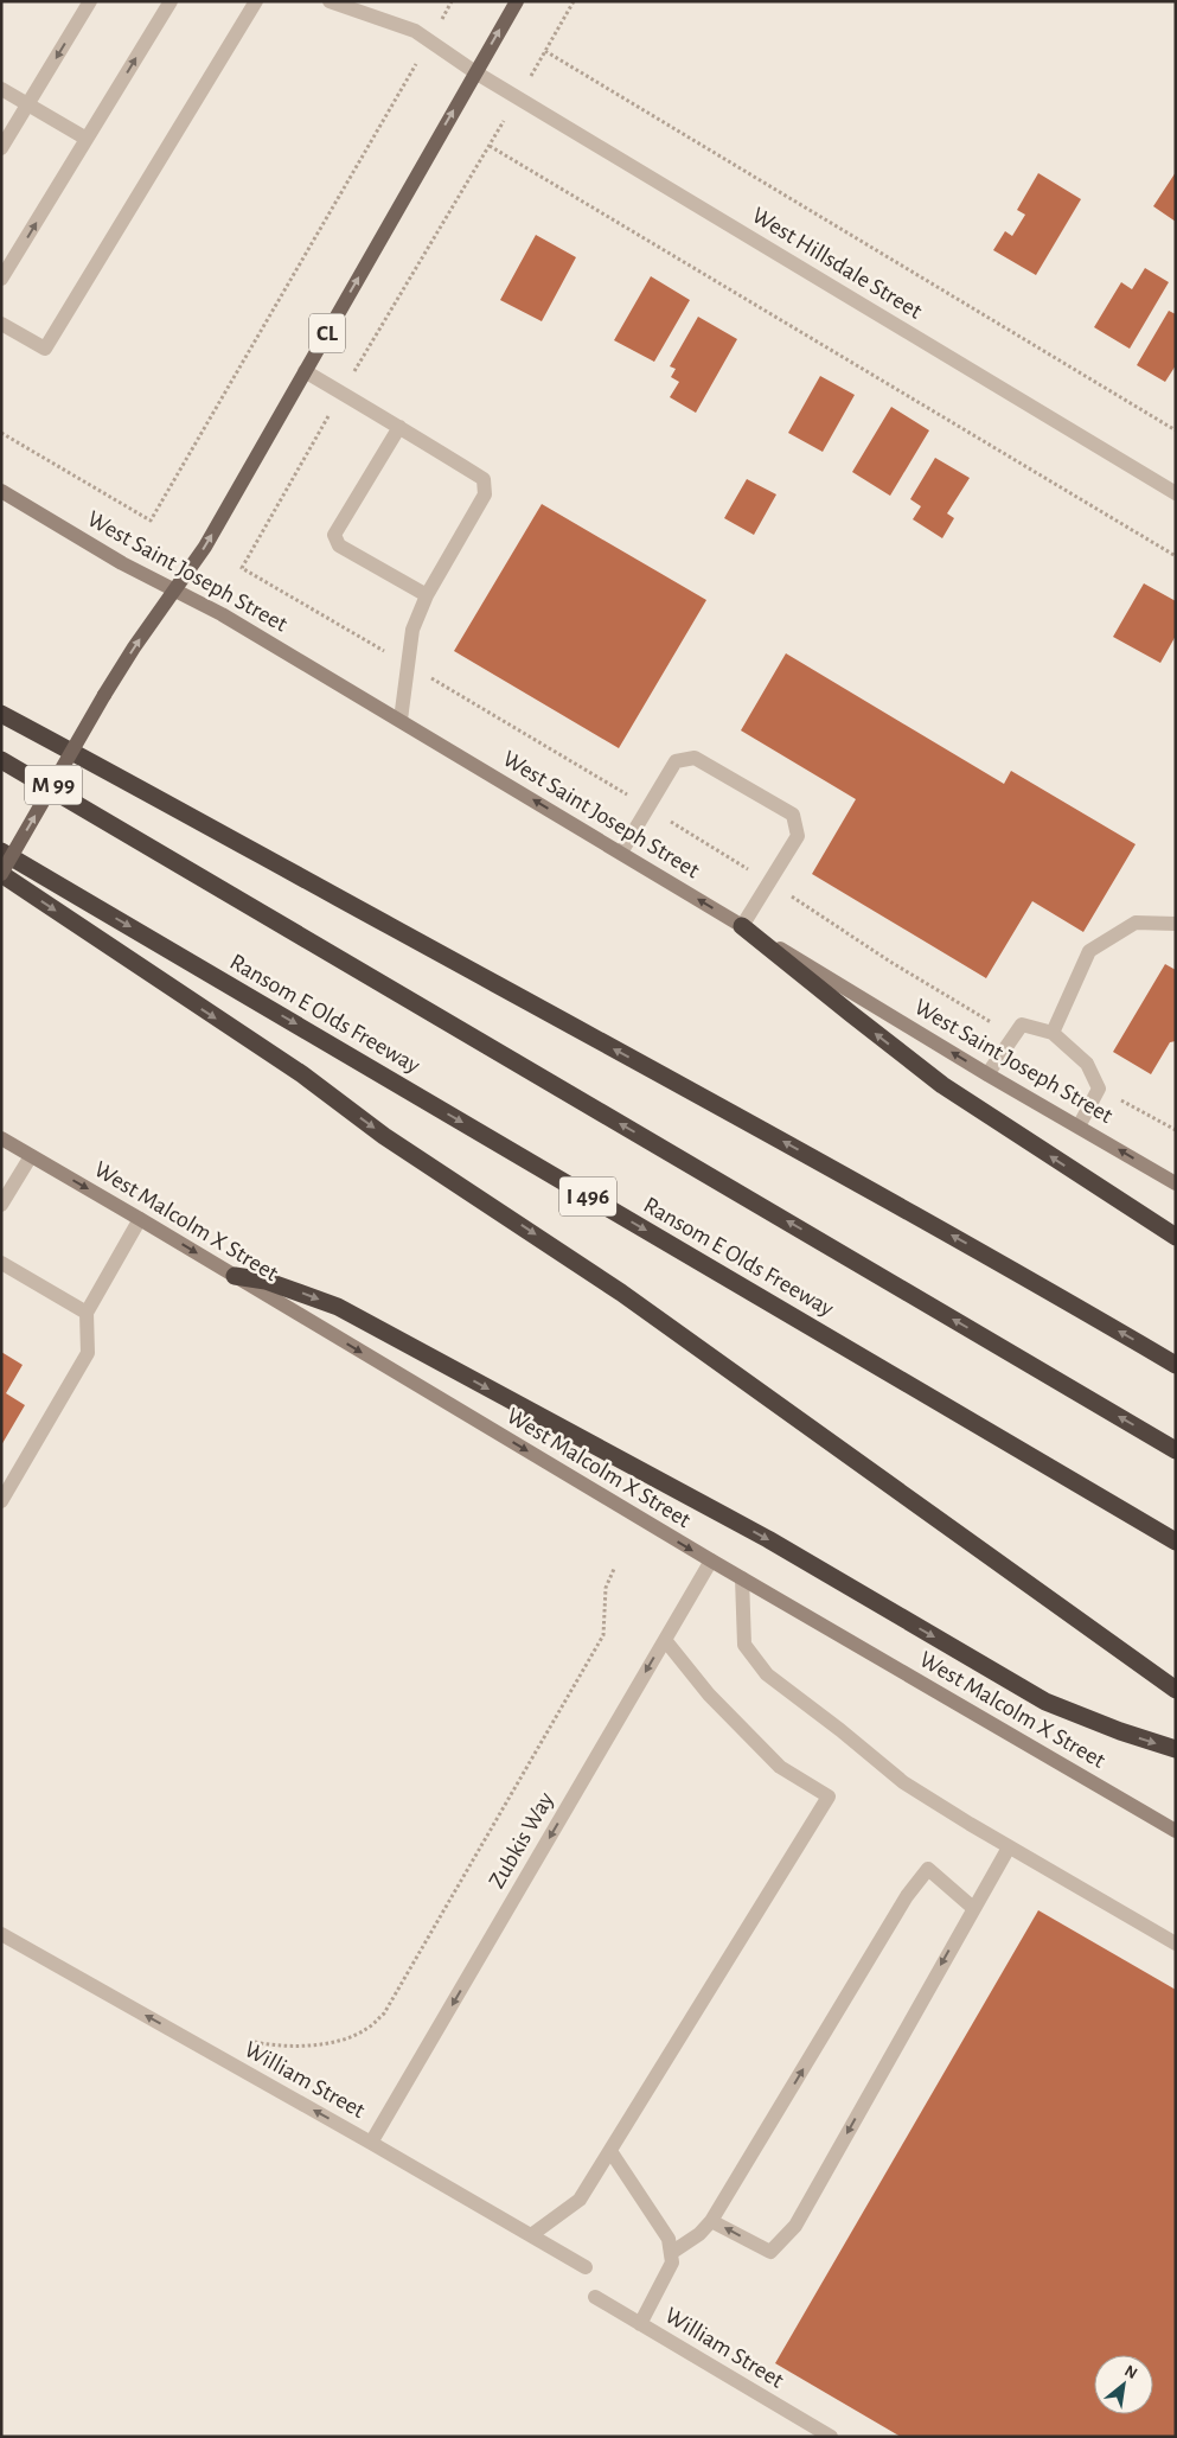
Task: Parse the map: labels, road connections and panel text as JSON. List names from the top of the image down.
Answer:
{
  "streets": {
    "highway": ["Ransom E Olds Freeway", "I 496"],
    "main road": [
      "CL",
      "West Saint Joseph Street",
      "M 99",
      "West Malcolm X Street"
    ],
    "street": ["West Hillsdale Street", "Zubkis Way", "William Street"]
  },
  "crossings": [
    ["West Hillsdale Street", "CL"],
    ["CL", "West Saint Joseph Street"],
    ["CL", "M 99"],
    ["West Saint Joseph Street", "M 99"],
    ["West Malcolm X Street", "Zubkis Way"],
    ["Zubkis Way", "William Street"]
  ],
  "one_way": [
    "West Saint Joseph Street",
    "West Malcolm X Street",
    "Zubkis Way",
    "William Street"
  ],
  "north": "top right"
}
